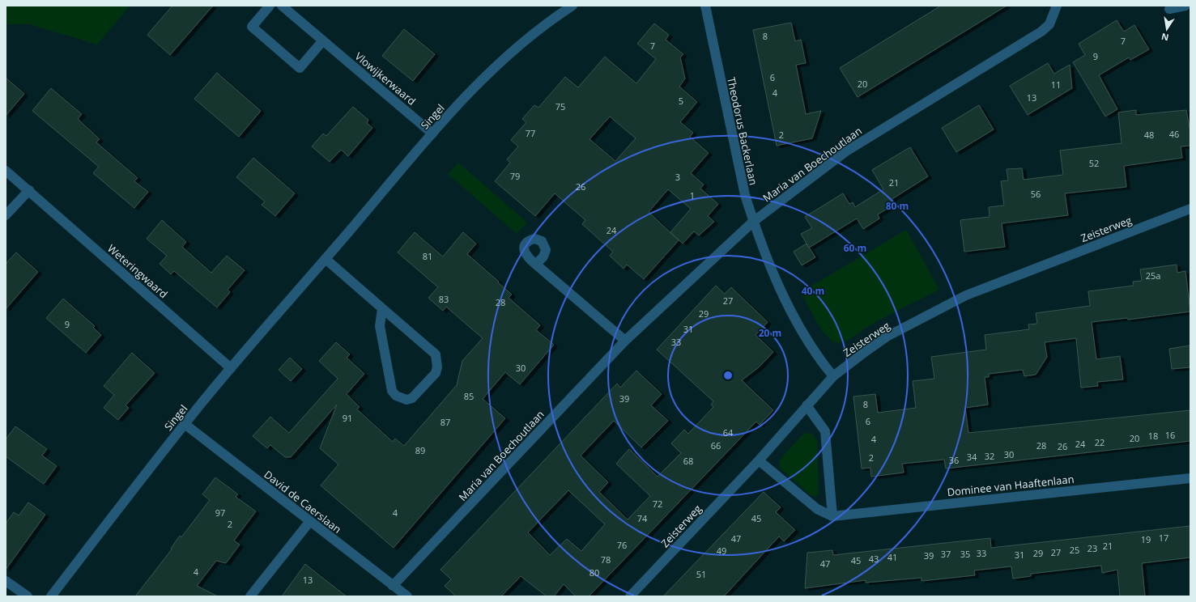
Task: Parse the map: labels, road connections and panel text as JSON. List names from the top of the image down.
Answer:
{
  "streets": {
    "street": [
      "Vlowijkerwaard",
      "Singel",
      "Theodorus Backerlaan",
      "Maria van Boechoutlaan",
      "Zeisterweg",
      "Weteringwaard",
      "Dominee van Haaftenlaan",
      "David de Caerslaan"
    ]
  },
  "crossings": [
    ["Vlowijkerwaard", "Singel"],
    ["Singel", "Weteringwaard"],
    ["Singel", "David de Caerslaan"],
    ["Theodorus Backerlaan", "Maria van Boechoutlaan"],
    ["Theodorus Backerlaan", "Zeisterweg"],
    ["Maria van Boechoutlaan", "David de Caerslaan"]
  ],
  "house_numbers": [
    "8",
    "7",
    "7",
    "9",
    "6",
    "20",
    "11",
    "4",
    "13",
    "5",
    "75",
    "77",
    "46",
    "2",
    "48",
    "52",
    "79",
    "3",
    "21",
    "26",
    "56",
    "1",
    "24",
    "81",
    "25a",
    "83",
    "27",
    "28",
    "29",
    "9",
    "31",
    "33",
    "30",
    "85",
    "39",
    "8",
    "91",
    "6",
    "87",
    "64",
    "16",
    "18",
    "20",
    "4",
    "22",
    "24",
    "66",
    "28",
    "26",
    "89",
    "30",
    "32",
    "34",
    "2",
    "36",
    "68",
    "72",
    "97",
    "4",
    "74",
    "45",
    "2",
    "17",
    "47",
    "19",
    "76",
    "21",
    "23",
    "25",
    "49",
    "27",
    "33",
    "29",
    "37",
    "35",
    "31",
    "39",
    "41",
    "43",
    "78",
    "45",
    "47",
    "4",
    "80",
    "51",
    "13"
  ],
  "north": "bottom",
  "rings": [
    "80 m",
    "60 m",
    "40 m",
    "20 m"
  ]
}
